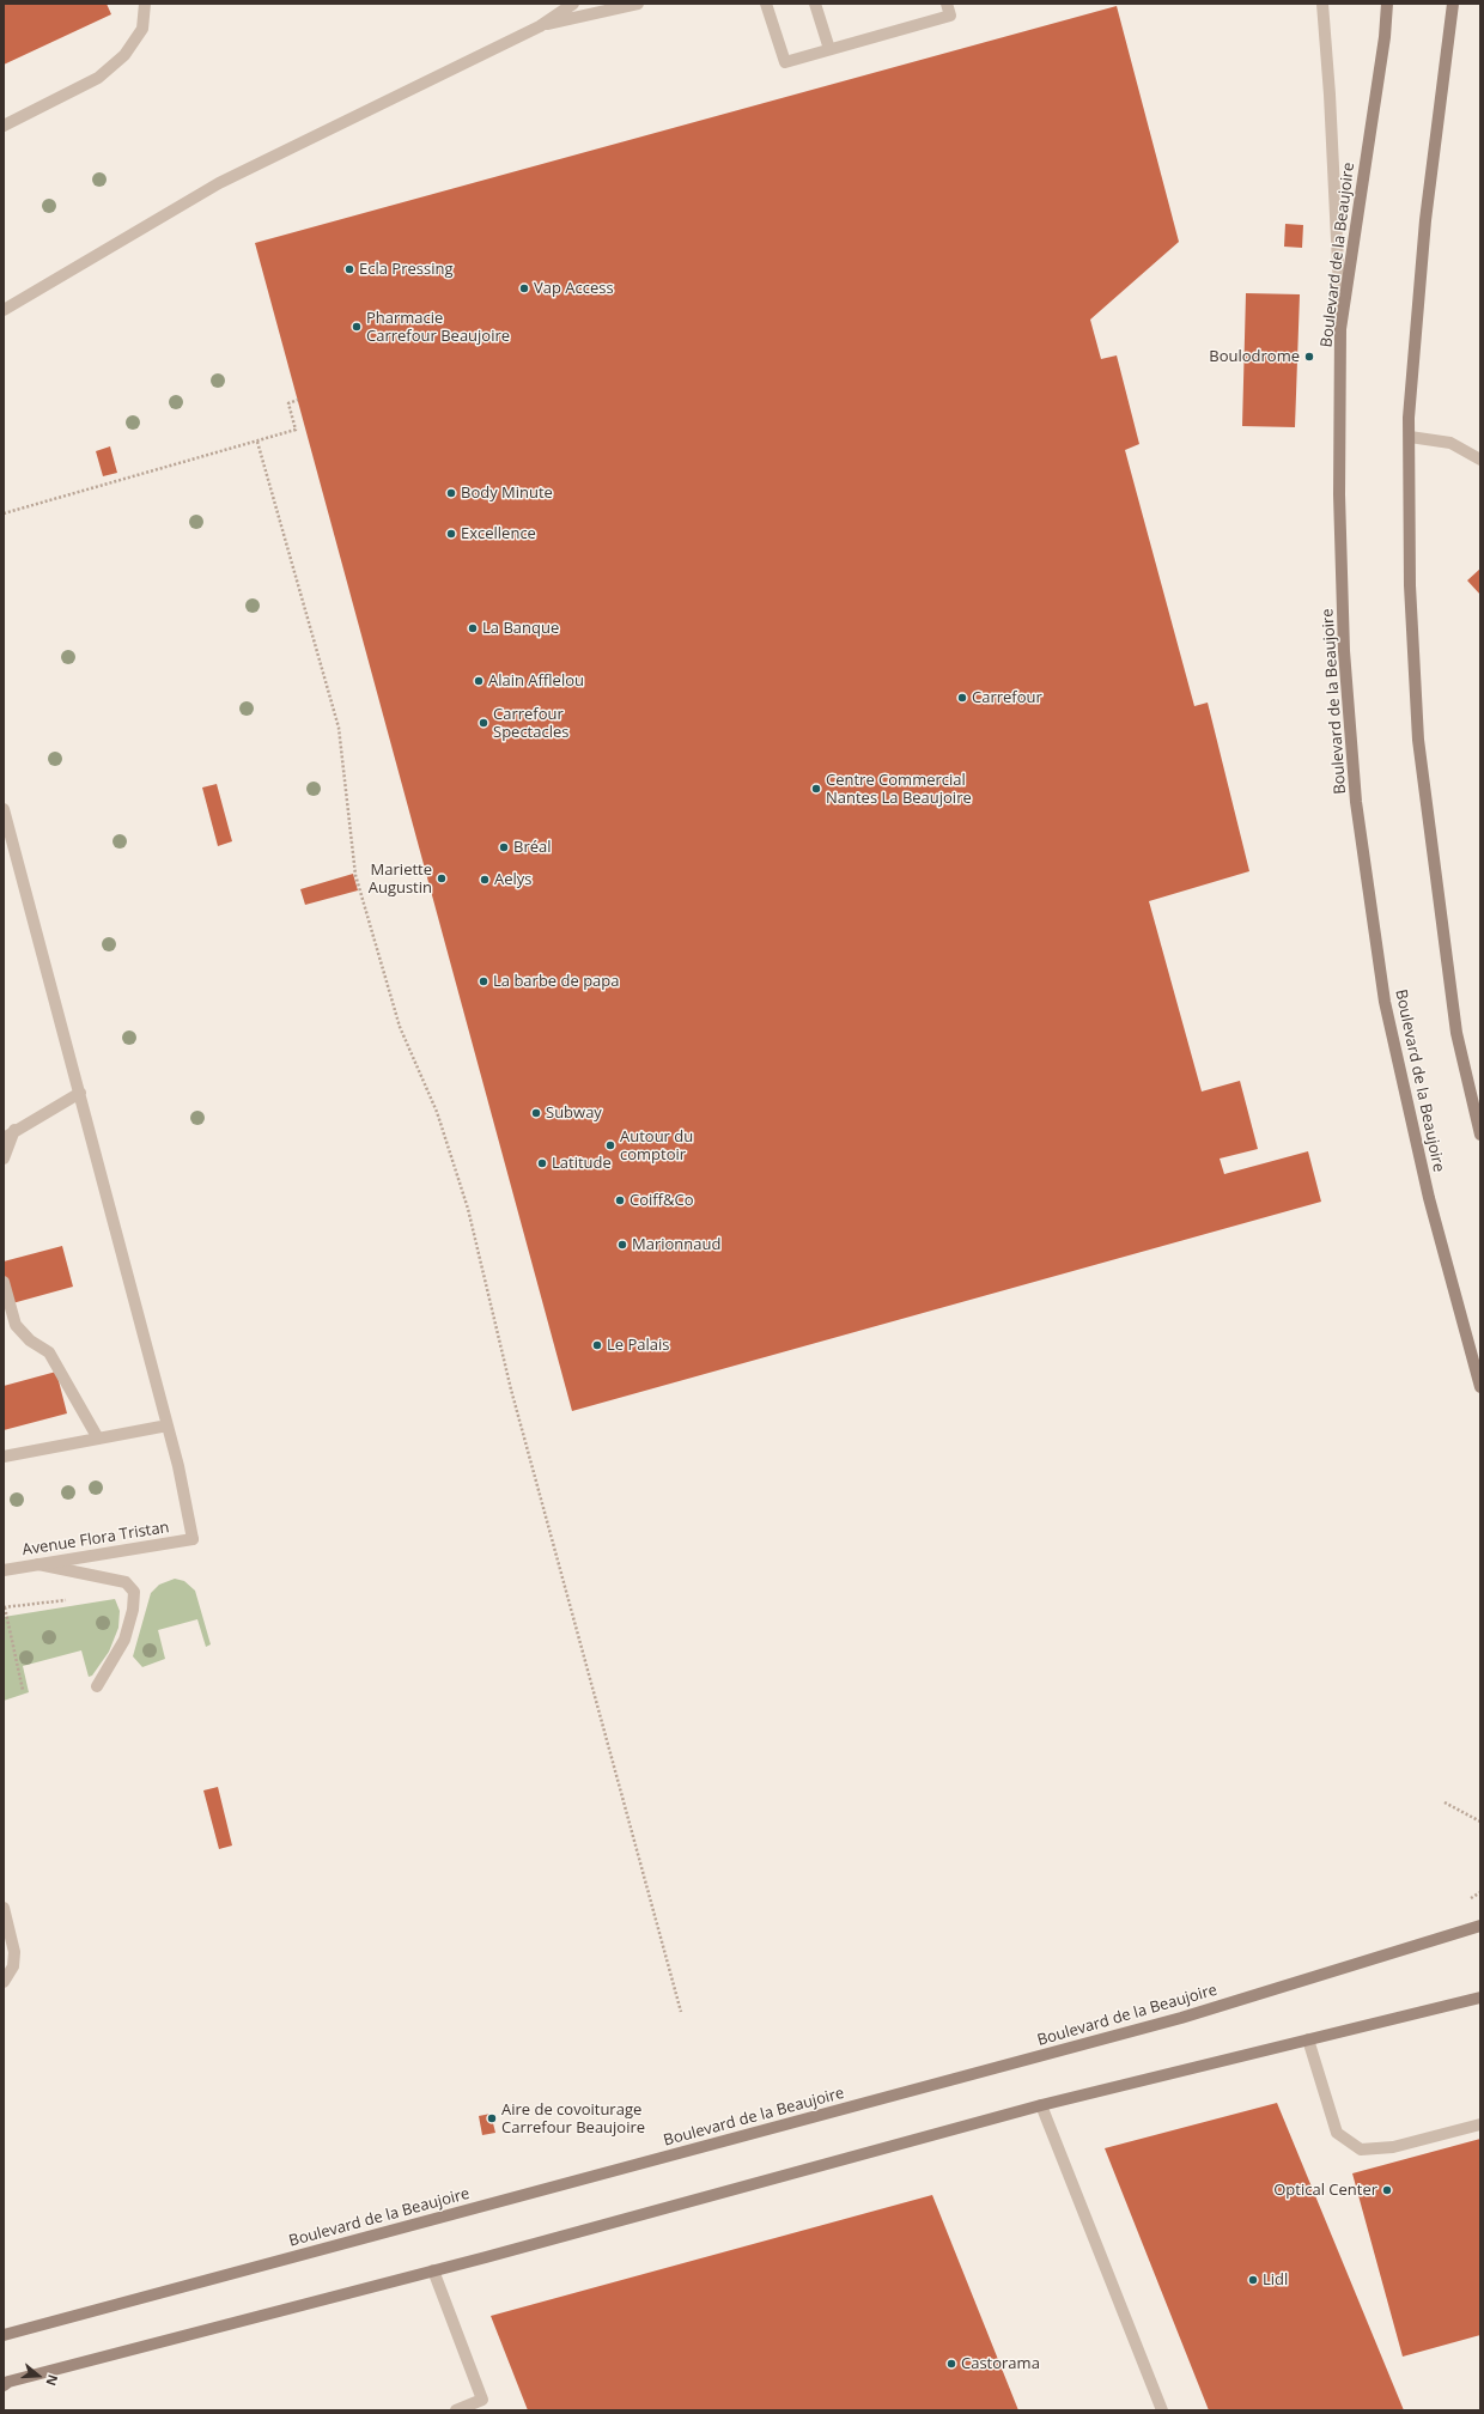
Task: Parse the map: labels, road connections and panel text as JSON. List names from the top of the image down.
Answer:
{
  "streets": {
    "main road": ["Boulevard de la Beaujoire"],
    "street": ["Avenue Flora Tristan"]
  },
  "places": [
    "Ecla Pressing",
    "Vap Access",
    "Pharmacie Carrefour Beaujoire",
    "Boulodrome",
    "Body Minute",
    "Excellence",
    "La Banque",
    "Alain Afflelou",
    "Carrefour",
    "Carrefour Spectacles",
    "Centre Commercial Nantes La Beaujoire",
    "Bréal",
    "Mariette Augustin",
    "Aelys",
    "La barbe de papa",
    "Subway",
    "Autour du comptoir",
    "Latitude",
    "Coiff&Co",
    "Marionnaud",
    "Le Palais",
    "Aire de covoiturage Carrefour Beaujoire",
    "Optical Center",
    "Lidl",
    "Castorama"
  ],
  "north": "right"
}
